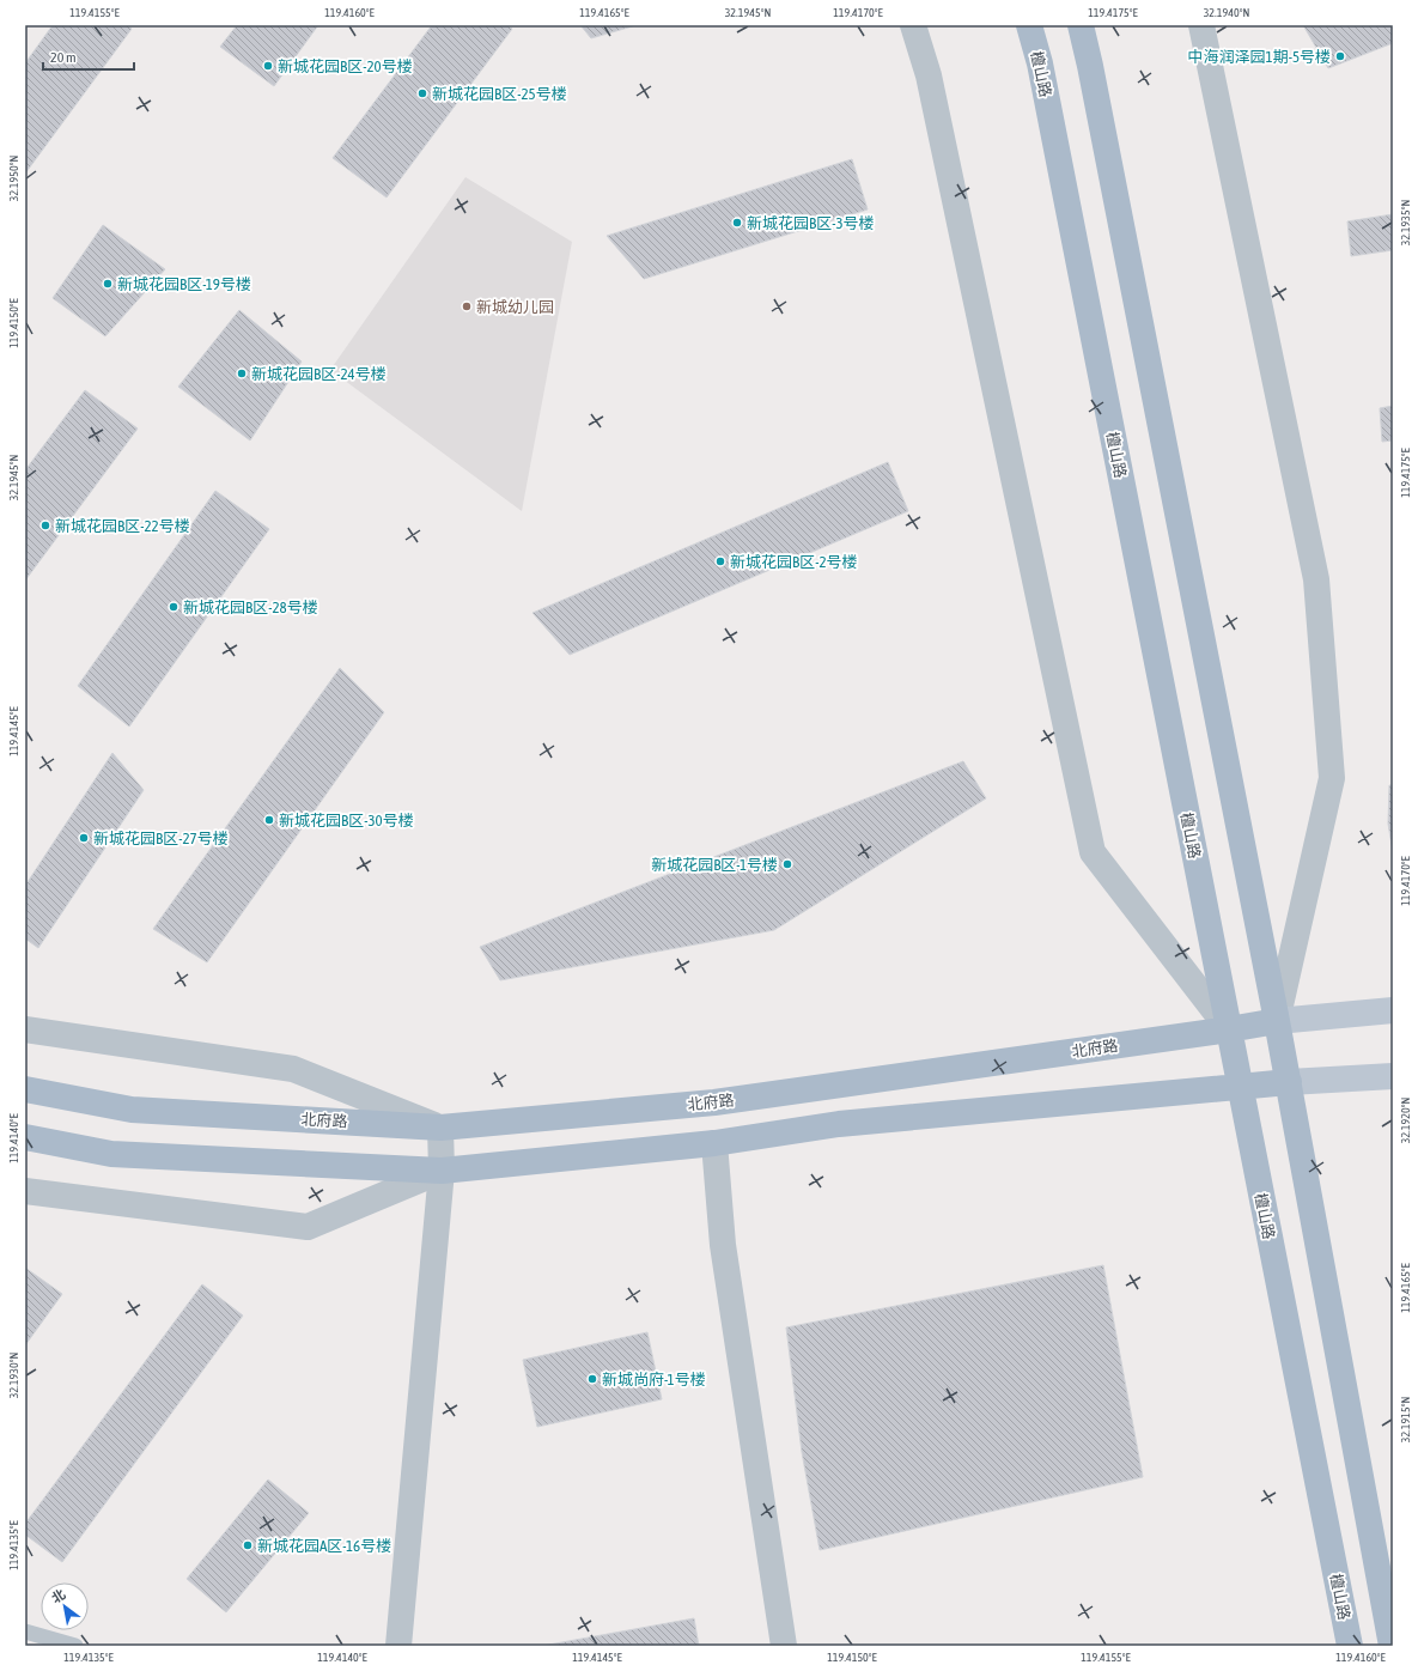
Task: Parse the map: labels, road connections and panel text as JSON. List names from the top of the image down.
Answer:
{
  "streets": {
    "main road": ["檀山路", "北府路"]
  },
  "crossings": [
    ["檀山路", "北府路"]
  ],
  "places": [
    "中海润泽园1期-5号楼",
    "新城花园B区-20号楼",
    "新城花园B区-25号楼",
    "新城花园B区-3号楼",
    "新城花园B区-19号楼",
    "新城幼儿园",
    "新城花园B区-24号楼",
    "新城花园B区-22号楼",
    "新城花园B区-2号楼",
    "新城花园B区-28号楼",
    "新城花园B区-30号楼",
    "新城花园B区-27号楼",
    "新城花园B区-1号楼",
    "新城尚府-1号楼",
    "新城花园A区-16号楼"
  ],
  "scale_bar": "20 m",
  "north": "top left",
  "coordinates": [
    "119.4155°E",
    "119.4160°E",
    "119.4165°E",
    "32.1945°N",
    "119.4170°E",
    "119.4175°E",
    "32.1940°N",
    "32.1950°N",
    "32.1935°N",
    "119.4150°E",
    "119.4145°E",
    "32.1920°N",
    "119.4140°E",
    "32.1930°N",
    "32.1915°N",
    "119.4135°E"
  ]
}
